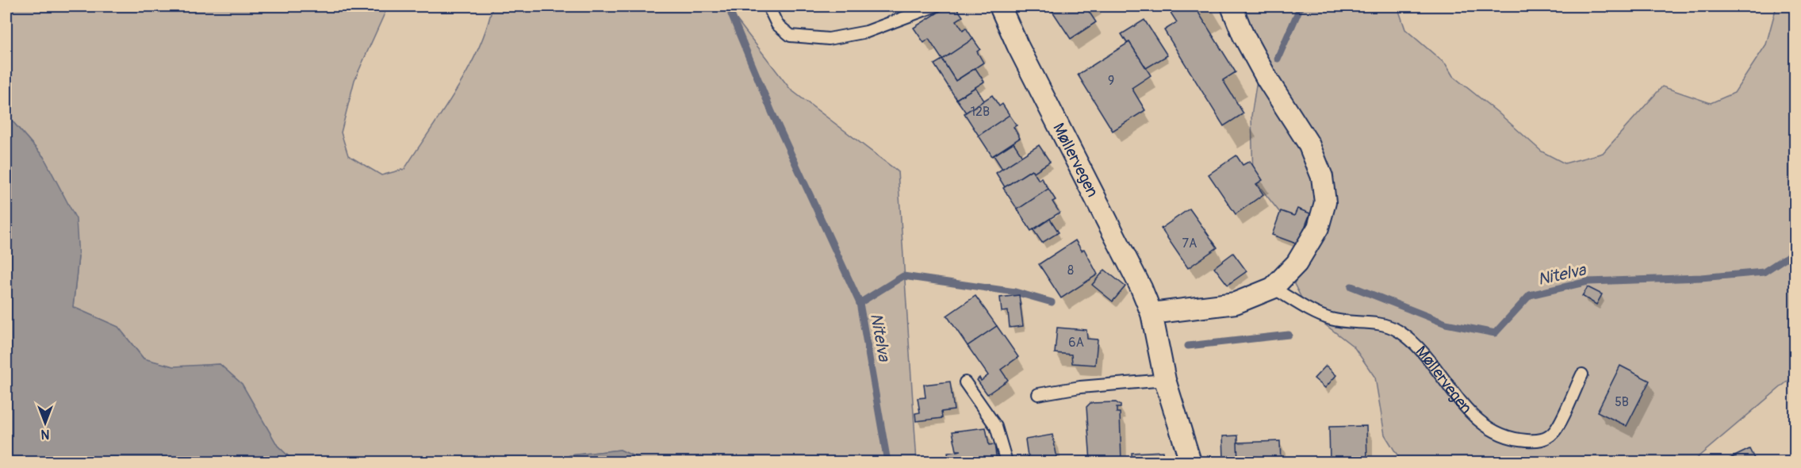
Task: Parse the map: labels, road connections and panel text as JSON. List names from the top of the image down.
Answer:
{
  "streets": {
    "street": ["Møllervegen"]
  },
  "water": ["Nitelva"],
  "house_numbers": [
    "9",
    "12B",
    "7A",
    "8",
    "6A",
    "5B"
  ],
  "north": "bottom"
}
